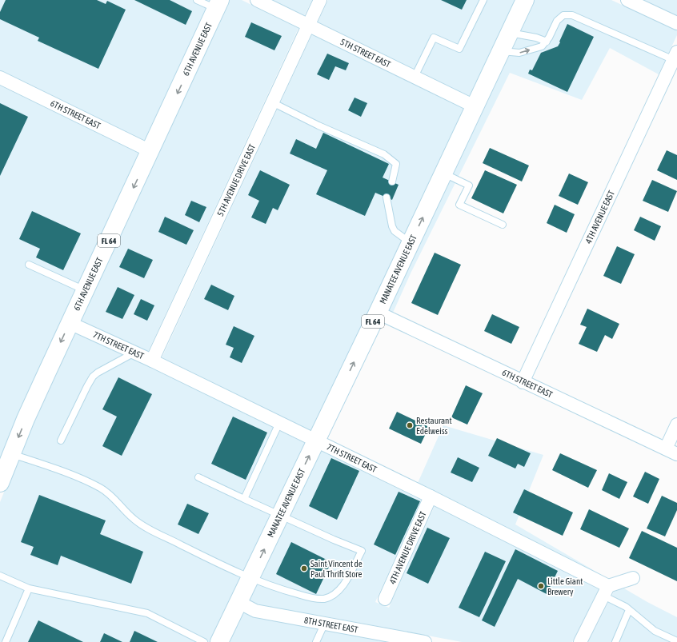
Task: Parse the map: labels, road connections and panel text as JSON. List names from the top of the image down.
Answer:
{
  "streets": {
    "main road": ["6TH AVENUE EAST", "FL 64", "MANATEE AVENUE EAST"],
    "street": [
      "5TH STREET EAST",
      "6TH STREET EAST",
      "5TH AVENUE DRIVE EAST",
      "4TH AVENUE EAST",
      "7TH STREET EAST",
      "4TH AVENUE DRIVE EAST",
      "8TH STREET EAST"
    ]
  },
  "crossings": [
    ["6TH AVENUE EAST", "6TH STREET EAST"],
    ["6TH AVENUE EAST", "7TH STREET EAST"],
    ["5TH STREET EAST", "5TH AVENUE DRIVE EAST"],
    ["5TH STREET EAST", "MANATEE AVENUE EAST"],
    ["6TH STREET EAST", "4TH AVENUE EAST"],
    ["6TH STREET EAST", "MANATEE AVENUE EAST"],
    ["5TH AVENUE DRIVE EAST", "7TH STREET EAST"],
    ["MANATEE AVENUE EAST", "7TH STREET EAST"],
    ["MANATEE AVENUE EAST", "8TH STREET EAST"],
    ["7TH STREET EAST", "4TH AVENUE DRIVE EAST"]
  ],
  "one_way": ["6TH AVENUE EAST", "MANATEE AVENUE EAST"],
  "places": ["Restaurant Edelweiss", "Saint Vincent de Paul Thrift Store", "Little Giant Brewery"]
}
